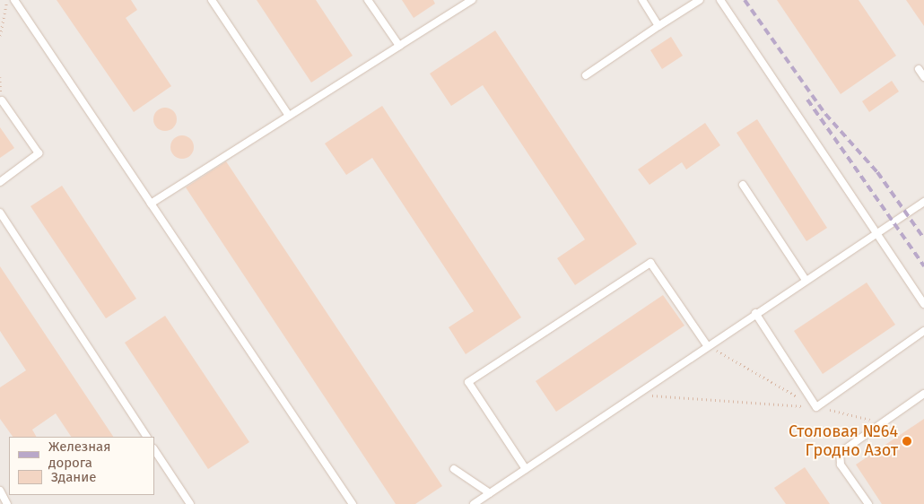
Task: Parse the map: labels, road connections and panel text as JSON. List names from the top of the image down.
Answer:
{
  "places": ["Столовая №64 Гродно Азот"],
  "legend": ["Железная дорога", "Здание"]
}
